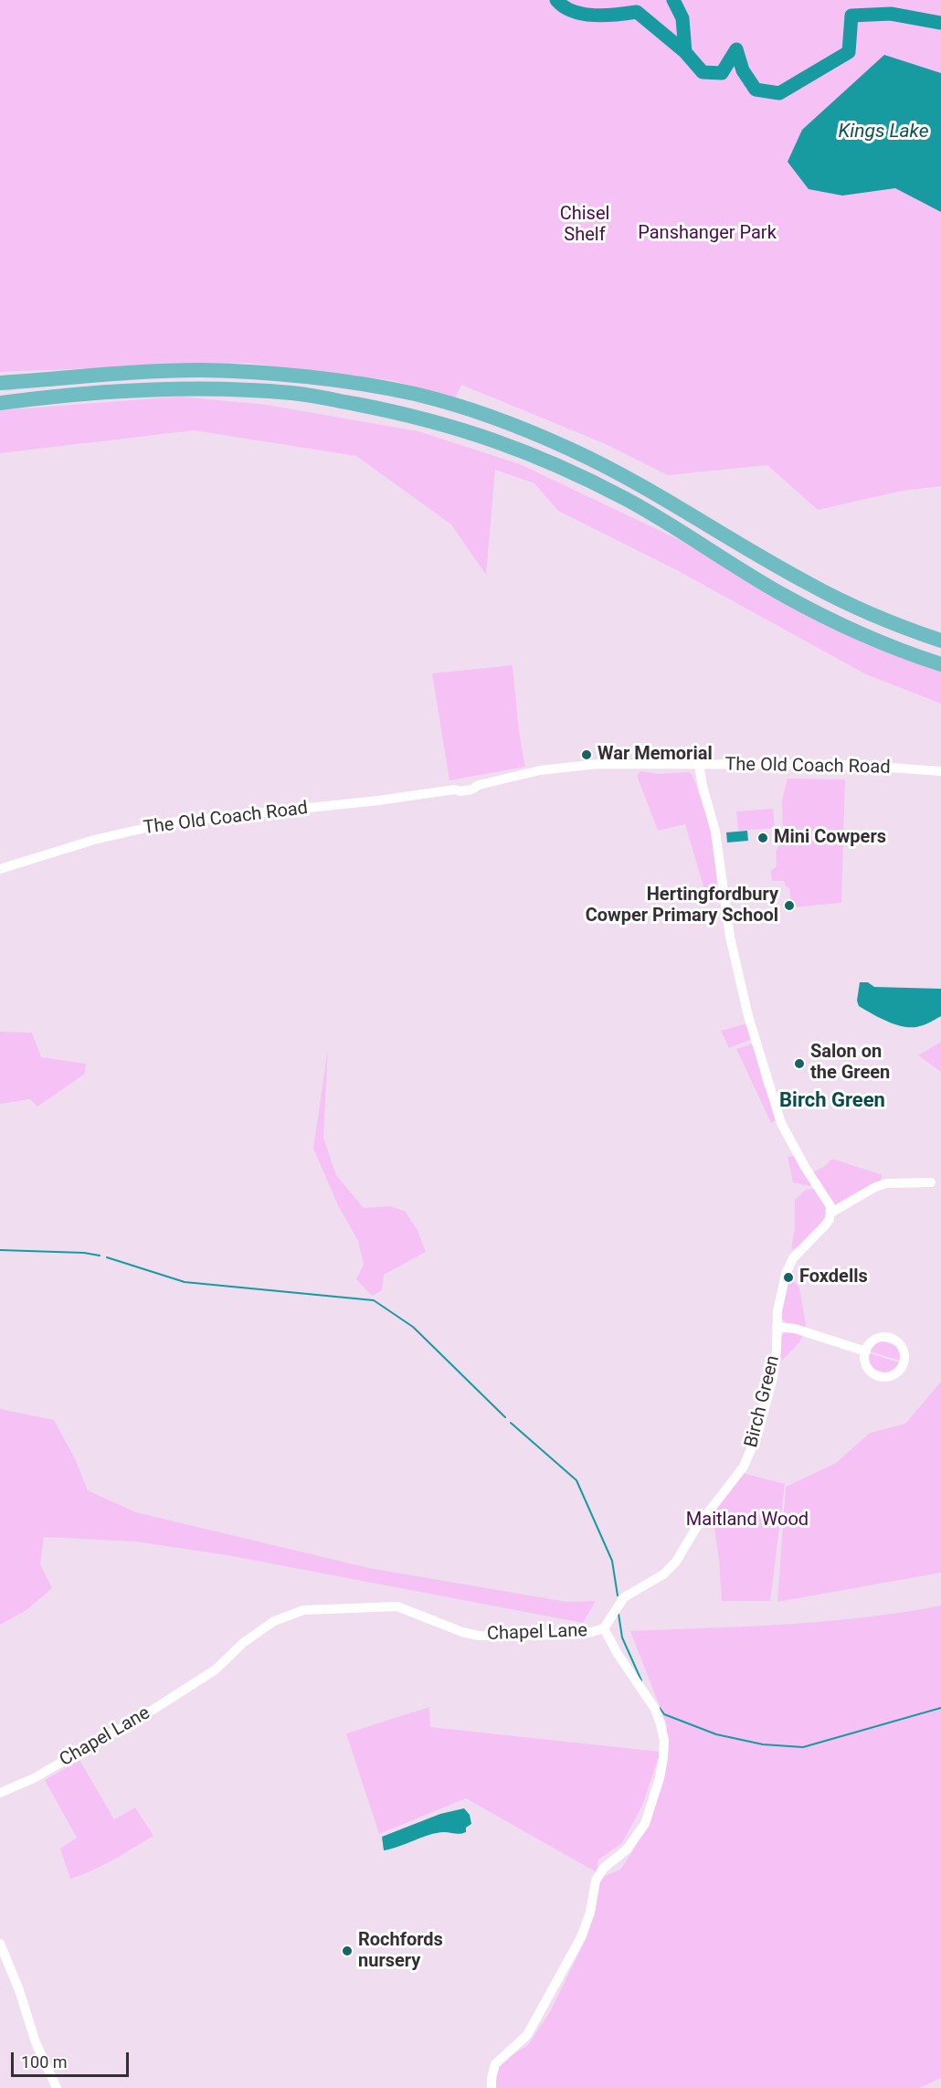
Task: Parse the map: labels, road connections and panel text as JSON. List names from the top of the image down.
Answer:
{
  "streets": {
    "street": ["The Old Coach Road", "Birch Green", "Chapel Lane"]
  },
  "crossings": [
    ["Birch Green", "Chapel Lane"]
  ],
  "districts": ["Birch Green"],
  "water": ["Kings Lake"],
  "parks": ["Chisel Shelf", "Panshanger Park", "Maitland Wood"],
  "places": [
    "War Memorial",
    "Mini Cowpers",
    "Hertingfordbury Cowper Primary School",
    "Salon on the Green",
    "Foxdells",
    "Rochfords nursery"
  ],
  "scale_bar": "100 m"
}
